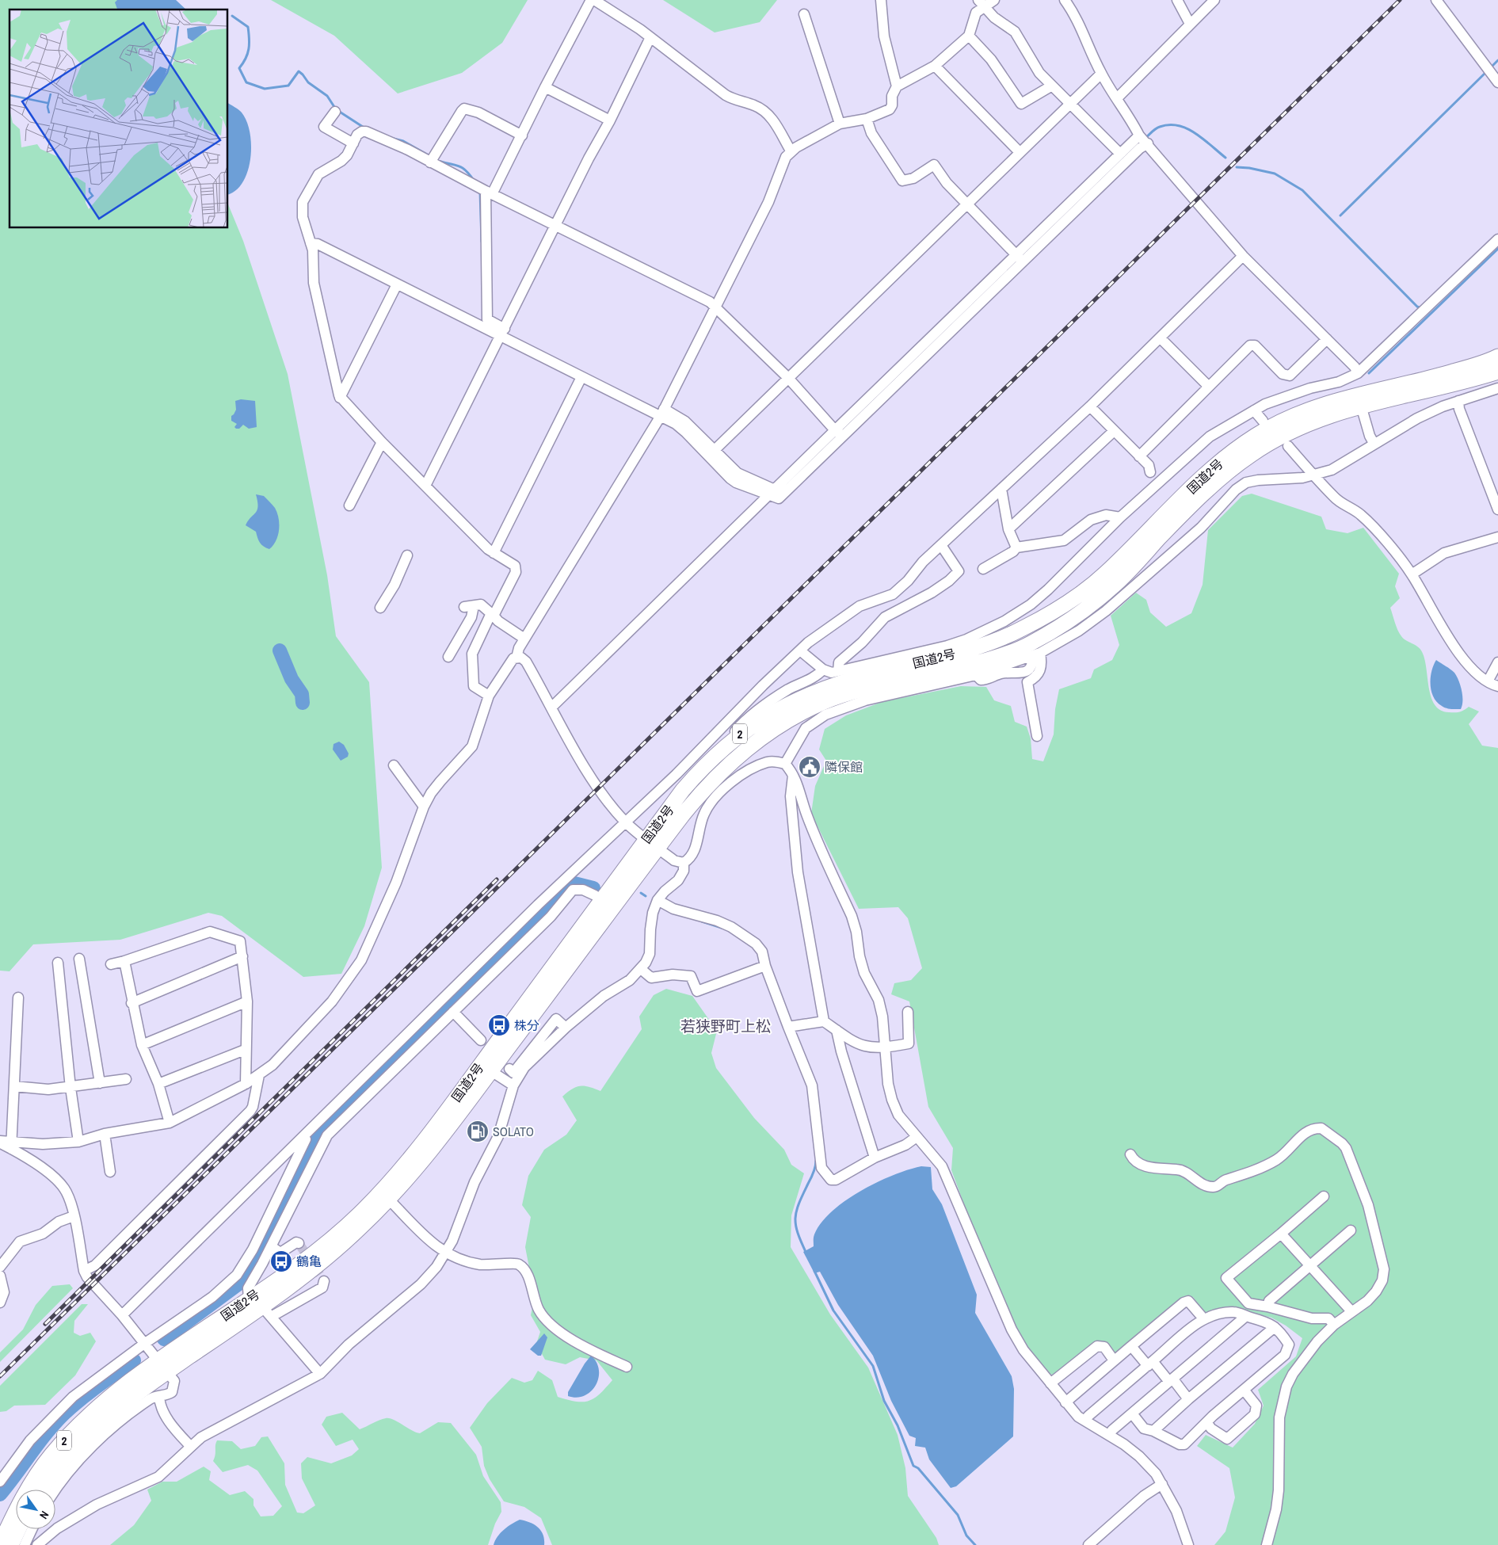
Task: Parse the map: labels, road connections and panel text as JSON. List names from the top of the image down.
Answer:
{
  "streets": {
    "highway": ["国道2号", "2"]
  },
  "districts": ["若狭野町上松"],
  "places": {
    "public building": ["隣保館"],
    "bus stop": ["株分", "鶴亀"],
    "fuel station": ["SOLATO"]
  },
  "north": "bottom right"
}
